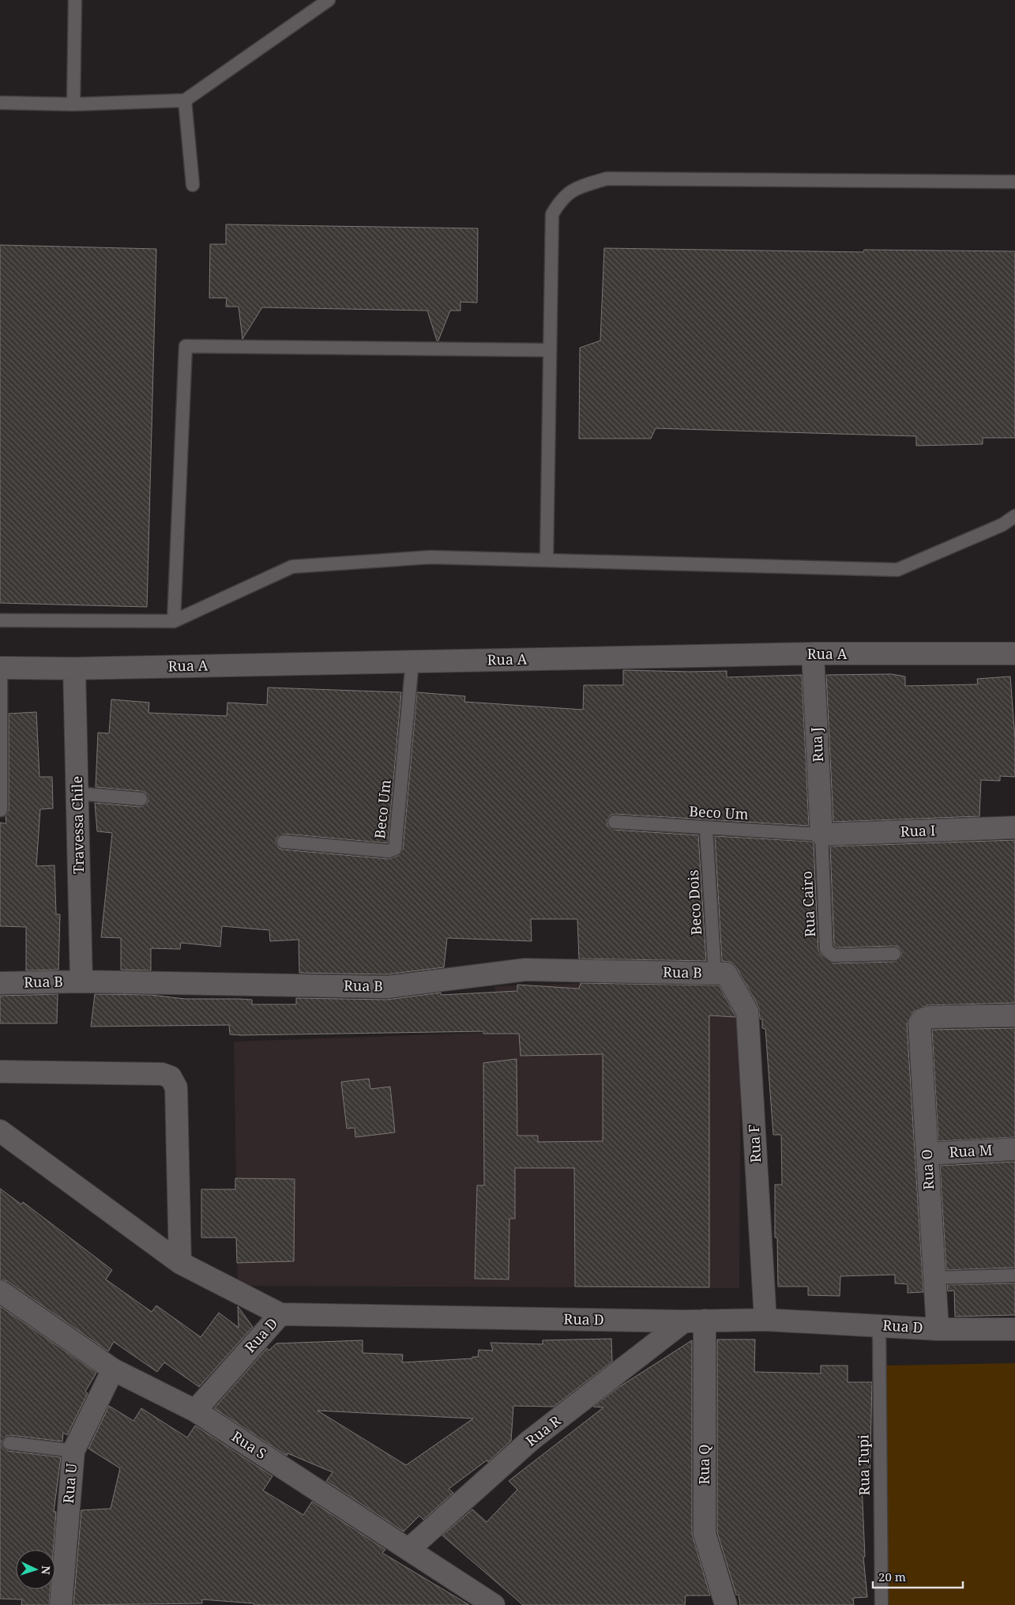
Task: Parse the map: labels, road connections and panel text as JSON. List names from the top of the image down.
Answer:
{
  "streets": {
    "street": [
      "Rua A",
      "Rua J",
      "Travessa Chile",
      "Rua I",
      "Rua B",
      "Rua F",
      "Rua M",
      "Rua O",
      "Rua D",
      "Rua R",
      "Rua S",
      "Rua Q",
      "Rua U"
    ],
    "lane": [
      "Beco Um",
      "Beco Dois",
      "Rua Cairo",
      "Rua Tupi"
    ]
  },
  "crossings": [
    ["Rua A", "Rua J"],
    ["Rua A", "Beco Um"],
    ["Rua A", "Travessa Chile"],
    ["Rua J", "Beco Um"],
    ["Rua J", "Rua I"],
    ["Rua J", "Rua Cairo"],
    ["Beco Um", "Rua I"],
    ["Beco Um", "Beco Dois"],
    ["Beco Um", "Rua Cairo"],
    ["Travessa Chile", "Rua B"],
    ["Rua I", "Rua Cairo"],
    ["Beco Dois", "Rua B"],
    ["Beco Dois", "Rua F"],
    ["Rua B", "Rua F"],
    ["Rua F", "Rua D"],
    ["Rua M", "Rua O"],
    ["Rua O", "Rua D"],
    ["Rua D", "Rua R"],
    ["Rua D", "Rua S"],
    ["Rua D", "Rua Q"],
    ["Rua D", "Rua Tupi"],
    ["Rua R", "Rua S"],
    ["Rua R", "Rua Q"],
    ["Rua S", "Rua U"]
  ],
  "scale_bar": "20 m",
  "north": "right"
}
